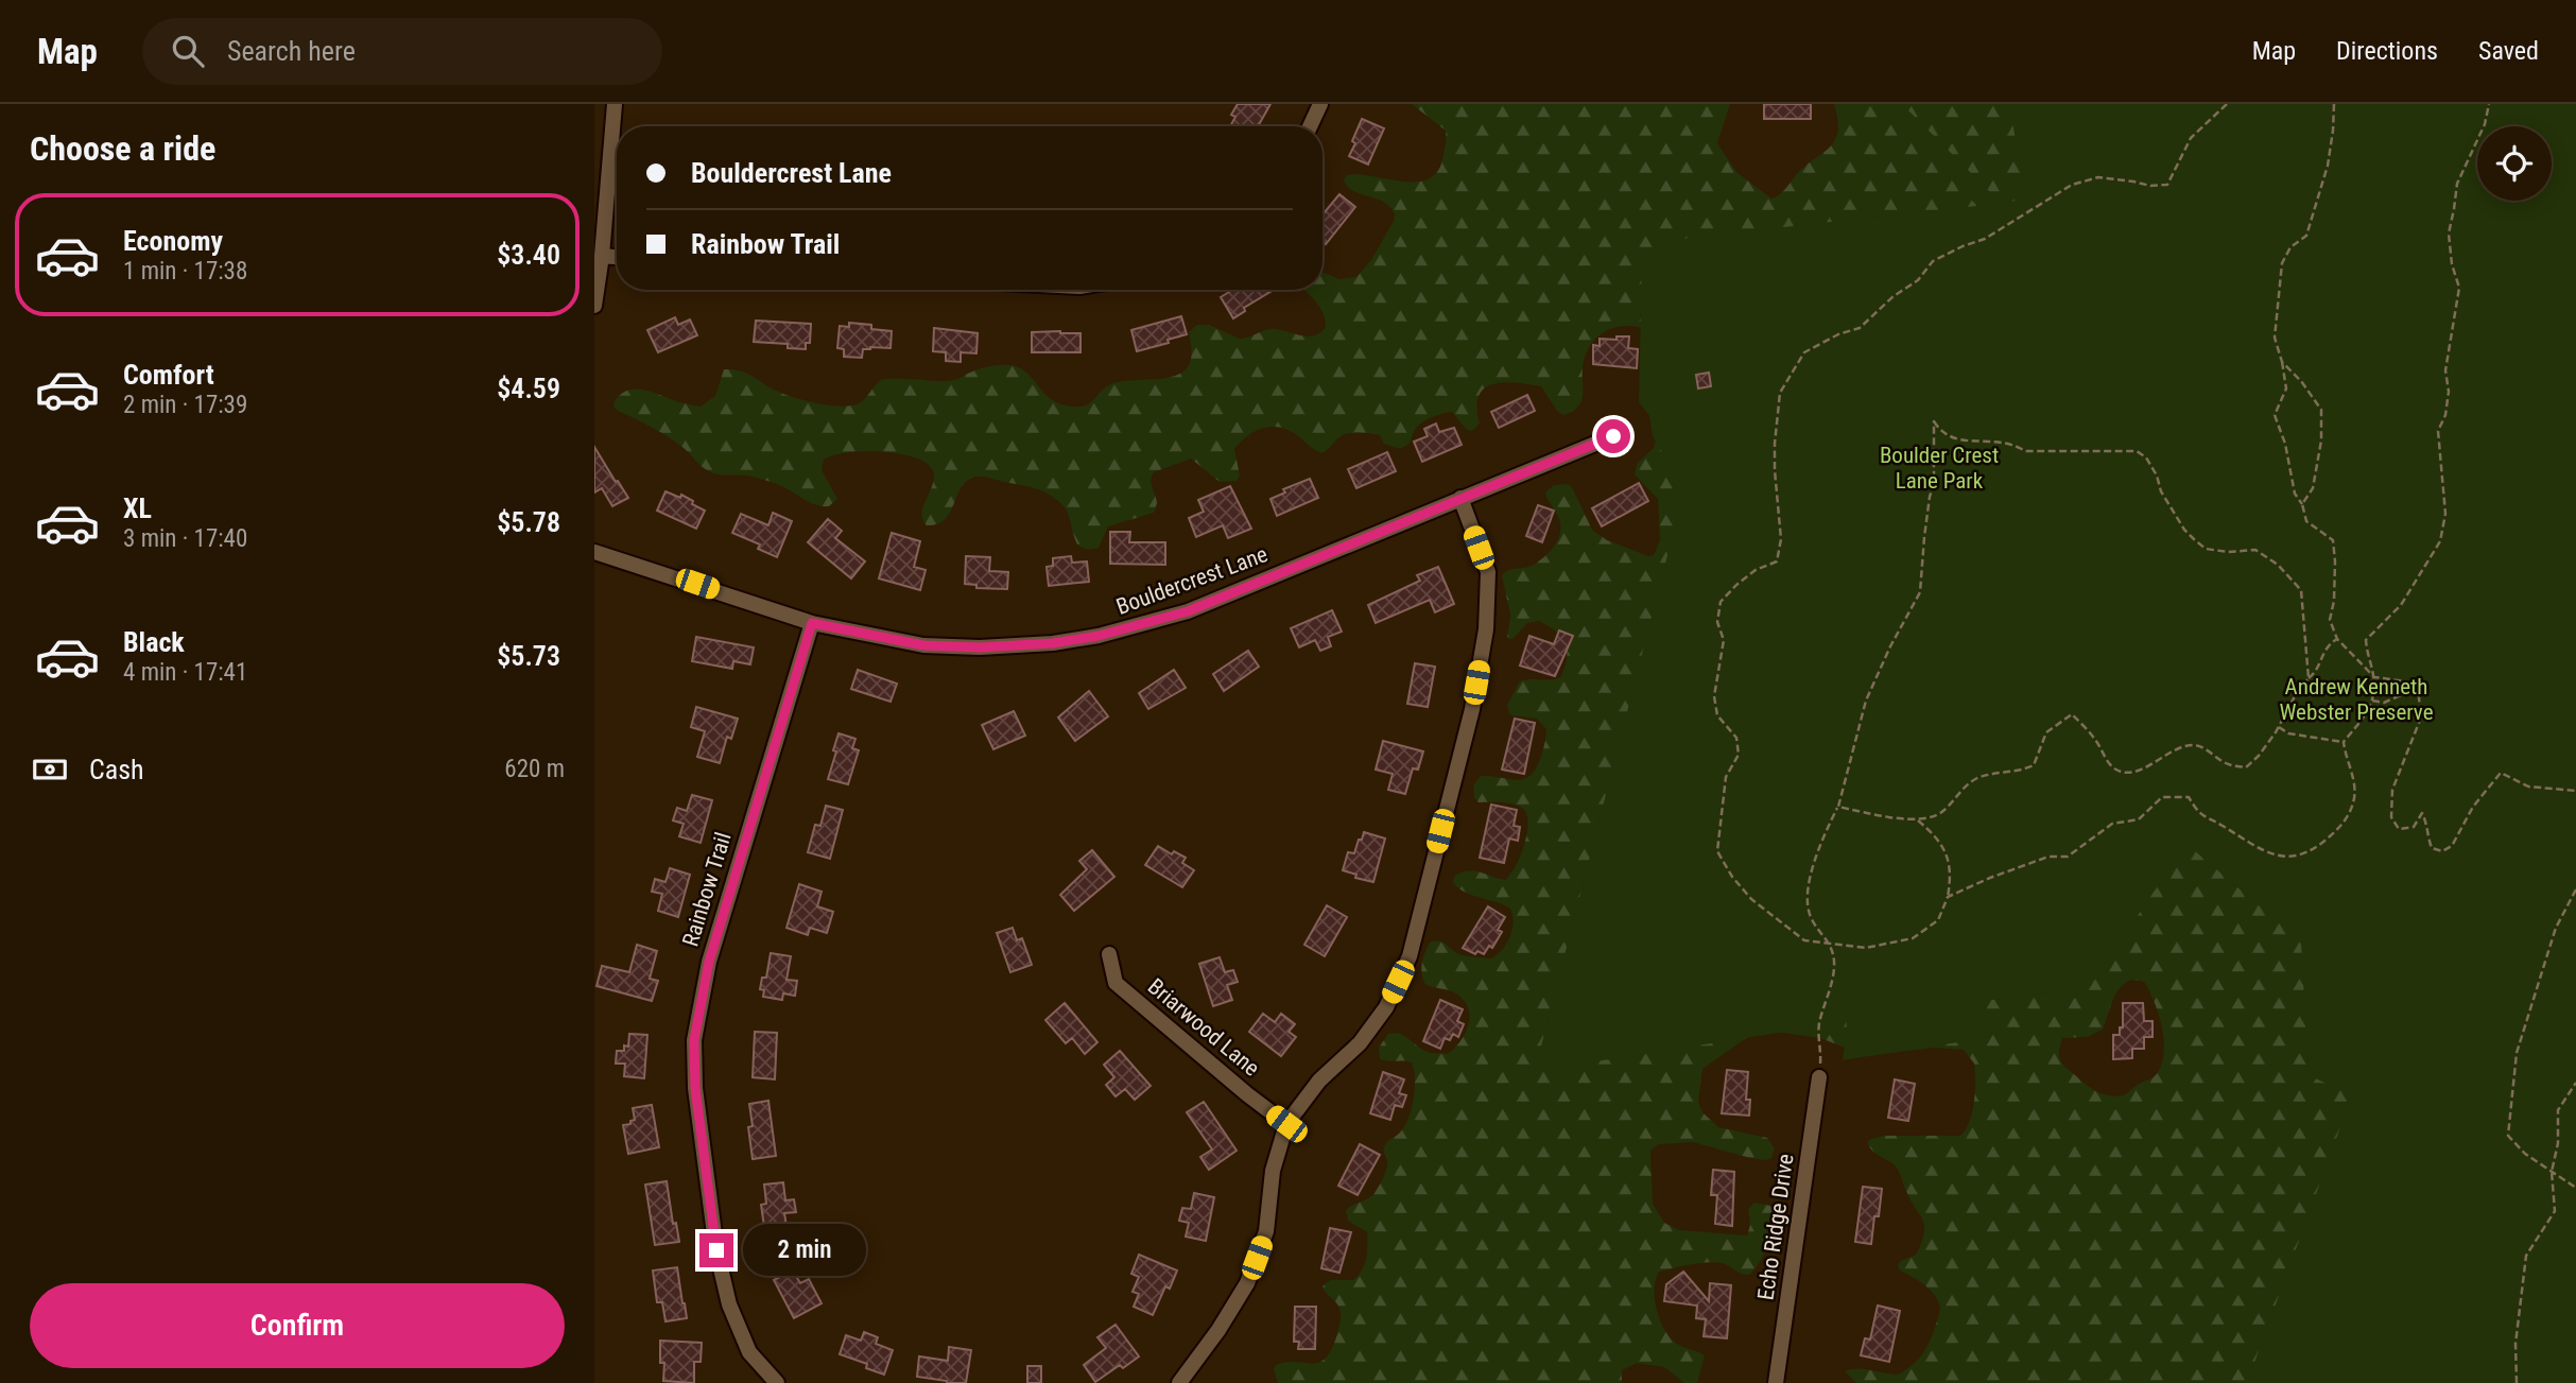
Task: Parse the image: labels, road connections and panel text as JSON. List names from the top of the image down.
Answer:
{
  "streets": {
    "street": [
      "Bouldercrest Lane",
      "Rainbow Trail",
      "Briarwood Lane",
      "Echo Ridge Drive"
    ]
  },
  "crossings": [
    ["Bouldercrest Lane", "Rainbow Trail"]
  ],
  "parks": ["Boulder Crest Lane Park", "Andrew Kenneth Webster Preserve"],
  "page": {
    "header": "Map",
    "search": "Search here",
    "nav": ["Map", "Directions", "Saved"],
    "heading": "Choose a ride",
    "banner": ["Bouldercrest Lane", "Rainbow Trail"],
    "list": [
      {
        "name": "Economy",
        "note": "1 min · 17:38",
        "value": "$3.40"
      },
      {
        "name": "Comfort",
        "note": "2 min · 17:39",
        "value": "$4.59"
      },
      {
        "name": "XL",
        "note": "3 min · 17:40",
        "value": "$5.78"
      },
      {
        "name": "Black",
        "note": "4 min · 17:41",
        "value": "$5.73"
      }
    ],
    "pay": ["Cash", "620 m"],
    "bubble": "2 min",
    "buttons": "Confirm"
  }
}
